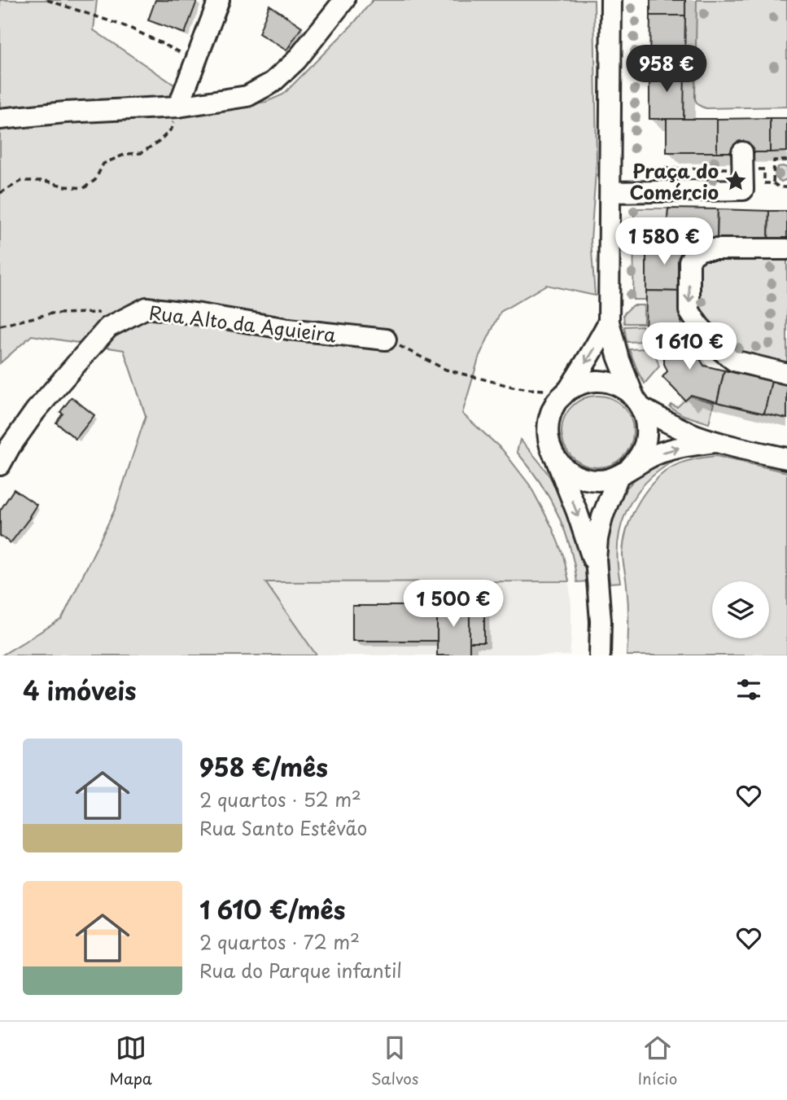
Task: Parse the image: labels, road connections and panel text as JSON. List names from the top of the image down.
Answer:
{
  "streets": {
    "street": ["Rua Alto da Aguieira"]
  },
  "places": {
    "place": ["Praça do Comércio"]
  },
  "page": {
    "price": [
      "958 €",
      "1 580 €",
      "1 610 €",
      "1 500 €"
    ],
    "heading": "4 imóveis",
    "list": [
      {
        "name": "958 €/mês",
        "note": "2 quartos · 52 m² · Rua Santo Estêvão"
      },
      {
        "name": "1 610 €/mês",
        "note": "2 quartos · 72 m² · Rua do Parque infantil"
      }
    ],
    "tabs": ["Mapa", "Salvos", "Início"]
  }
}
